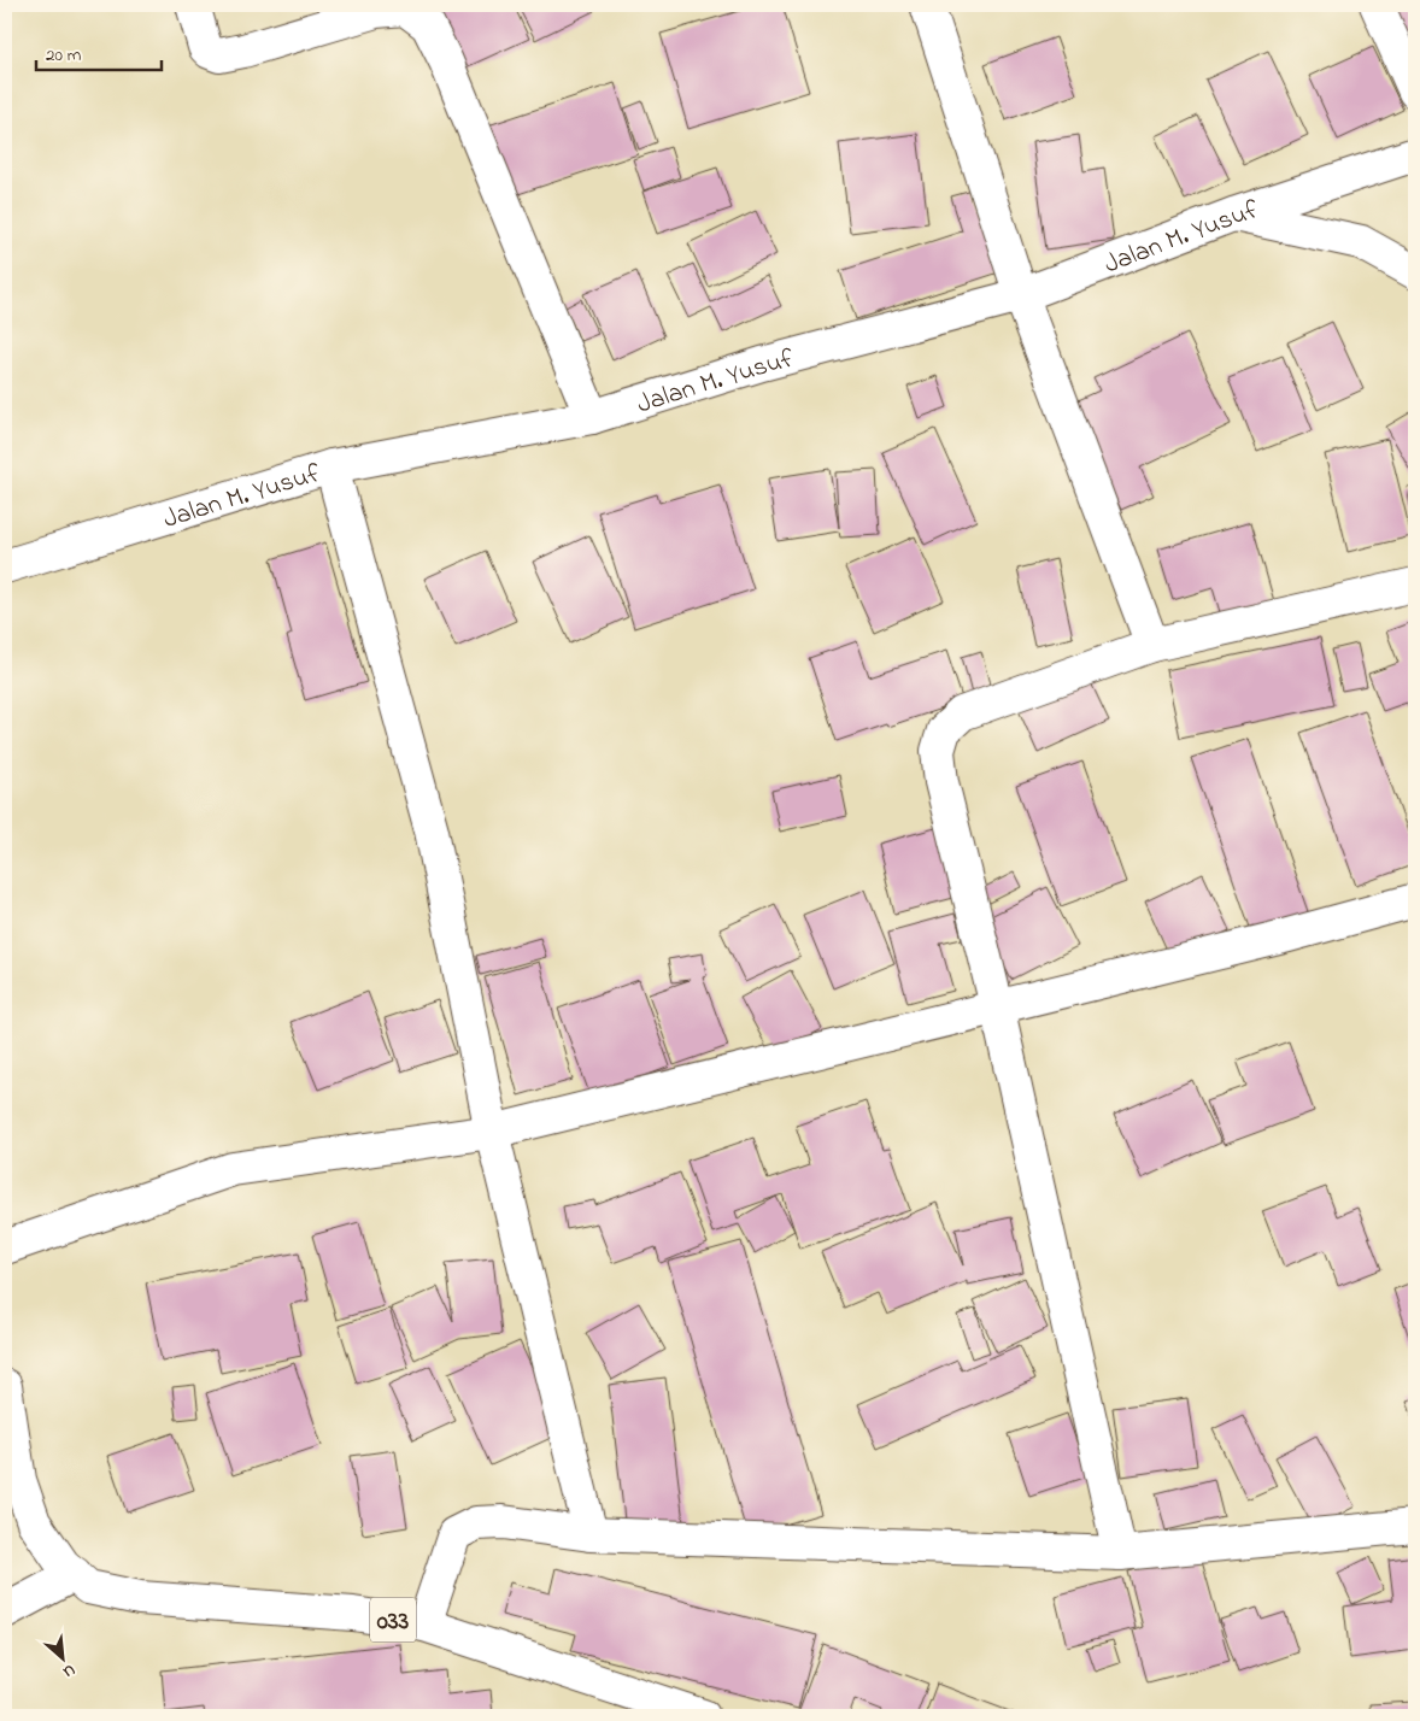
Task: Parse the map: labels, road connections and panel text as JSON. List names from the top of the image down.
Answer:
{
  "streets": {
    "street": ["Jalan M. Yusuf", "033"]
  },
  "scale_bar": "20 m",
  "north": "bottom right"
}
